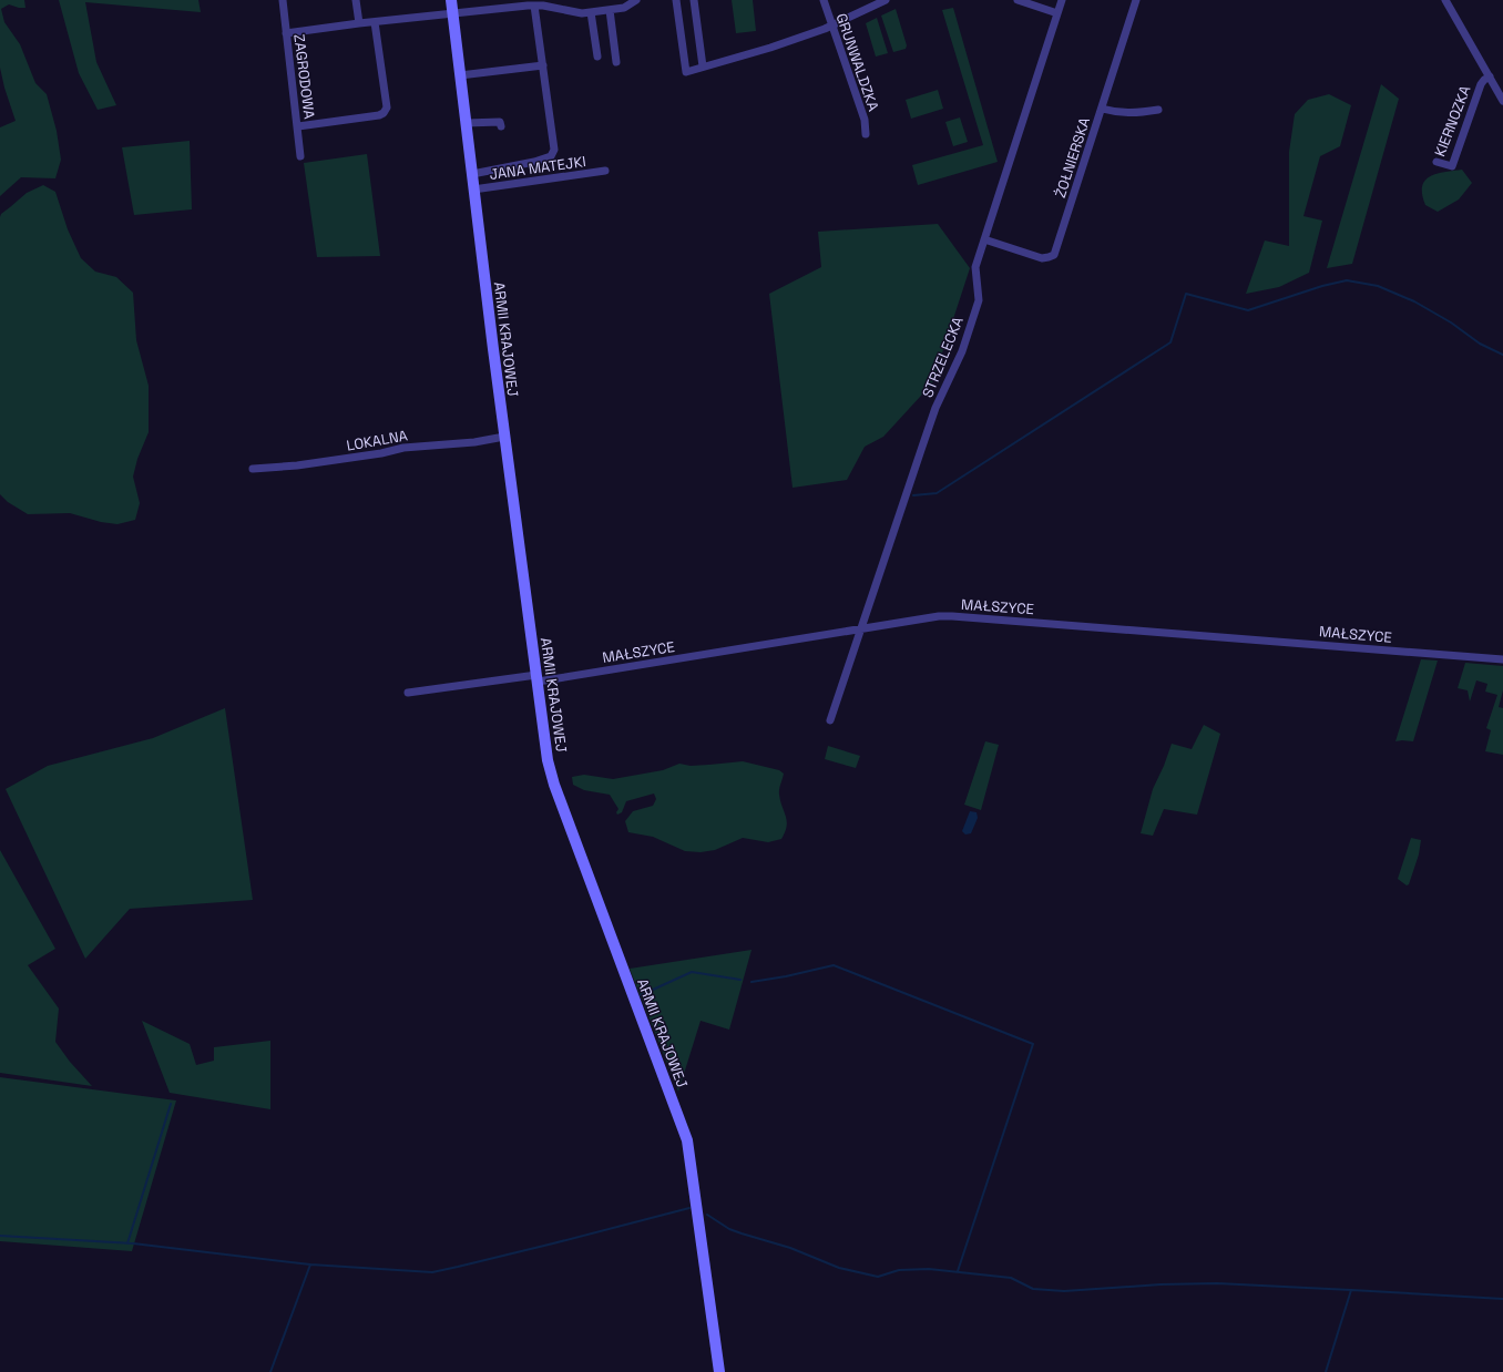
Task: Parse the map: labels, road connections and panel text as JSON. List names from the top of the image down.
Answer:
{
  "streets": {
    "street": [
      "GRUNWALDZKA",
      "ZAGRODOWA",
      "KIERNOZKA",
      "ŻOŁNIERSKA",
      "JANA MATEJKI",
      "ARMII KRAJOWEJ",
      "STRZELECKA",
      "LOKALNA",
      "MAŁSZYCE"
    ]
  },
  "crossings": [
    ["ŻOŁNIERSKA", "STRZELECKA"],
    ["JANA MATEJKI", "ARMII KRAJOWEJ"],
    ["ARMII KRAJOWEJ", "LOKALNA"],
    ["ARMII KRAJOWEJ", "MAŁSZYCE"],
    ["STRZELECKA", "MAŁSZYCE"]
  ]
}
